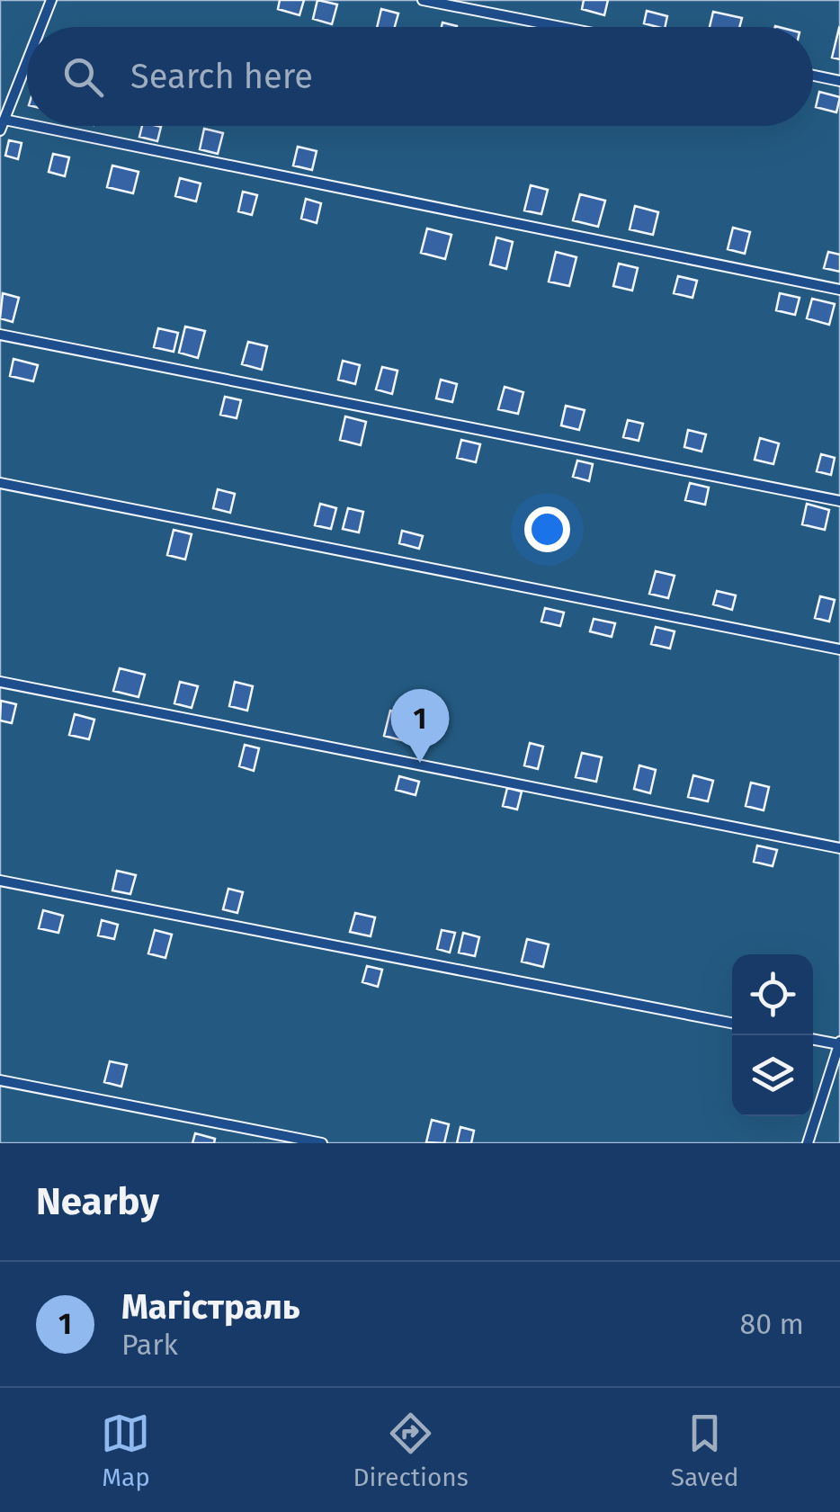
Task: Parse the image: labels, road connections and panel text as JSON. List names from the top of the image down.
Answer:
{
  "page": {
    "search": "Search here",
    "pins": "1",
    "heading": "Nearby",
    "list": [
      {
        "mark": "1",
        "name": "Магістраль",
        "note": "Park",
        "value": "80 m"
      }
    ],
    "nav": ["Map", "Directions", "Saved"]
  }
}
